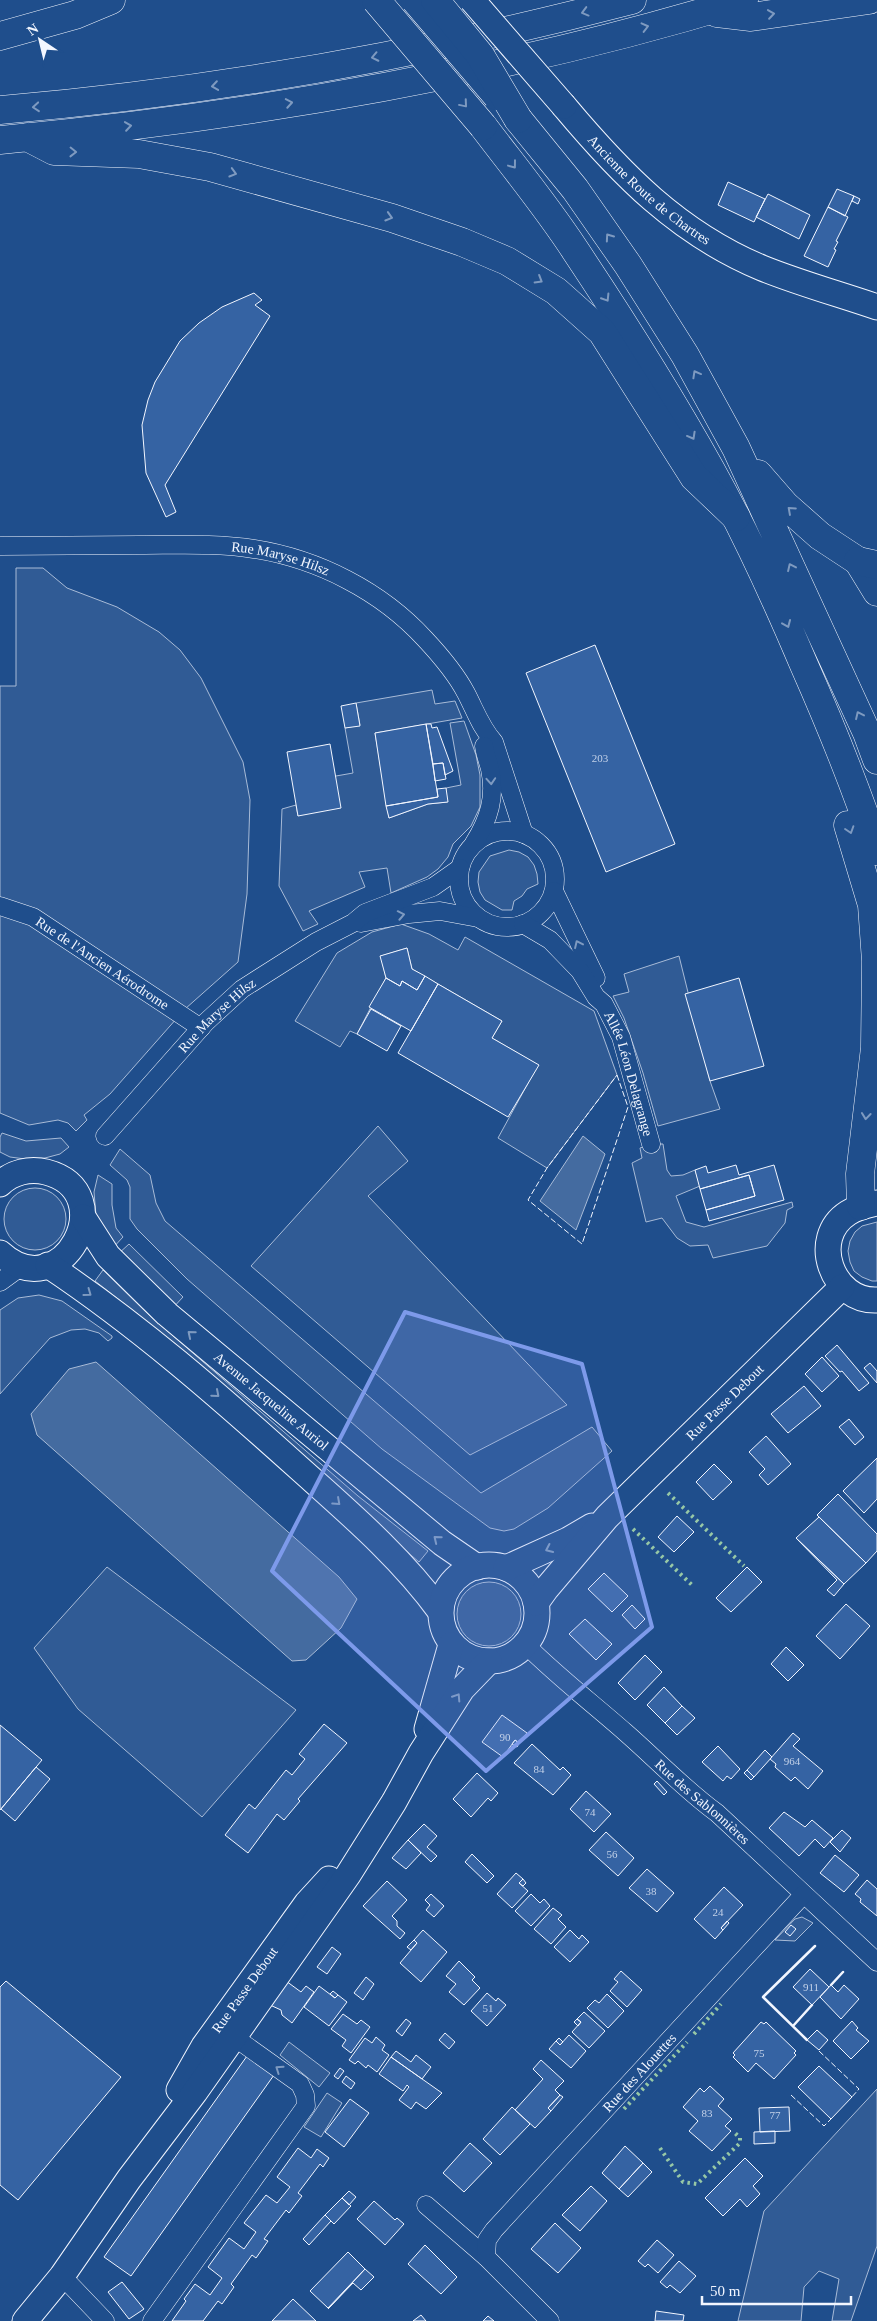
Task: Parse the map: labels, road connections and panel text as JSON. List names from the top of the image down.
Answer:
{
  "streets": {
    "main road": ["Ancienne Route de Chartres", "Avenue Jacqueline Auriol", "Rue Passe Debout"],
    "street": [
      "Rue Maryse Hilsz",
      "Rue de l'Ancien Aérodrome",
      "Allée Léon Delagrange",
      "Rue des Sablonnières",
      "Rue des Alouettes"
    ]
  },
  "crossings": [
    ["Rue Maryse Hilsz", "Rue de l'Ancien Aérodrome"],
    ["Rue Maryse Hilsz", "Allée Léon Delagrange"],
    ["Avenue Jacqueline Auriol", "Rue Passe Debout"],
    ["Avenue Jacqueline Auriol", "Rue des Sablonnières"],
    ["Rue Passe Debout", "Rue des Sablonnières"],
    ["Rue des Sablonnières", "Rue des Alouettes"]
  ],
  "house_numbers": [
    "203",
    "90",
    "964",
    "84",
    "74",
    "56",
    "38",
    "24",
    "911",
    "51",
    "75",
    "83",
    "77"
  ],
  "scale_bar": "50 m",
  "north": "top left"
}
